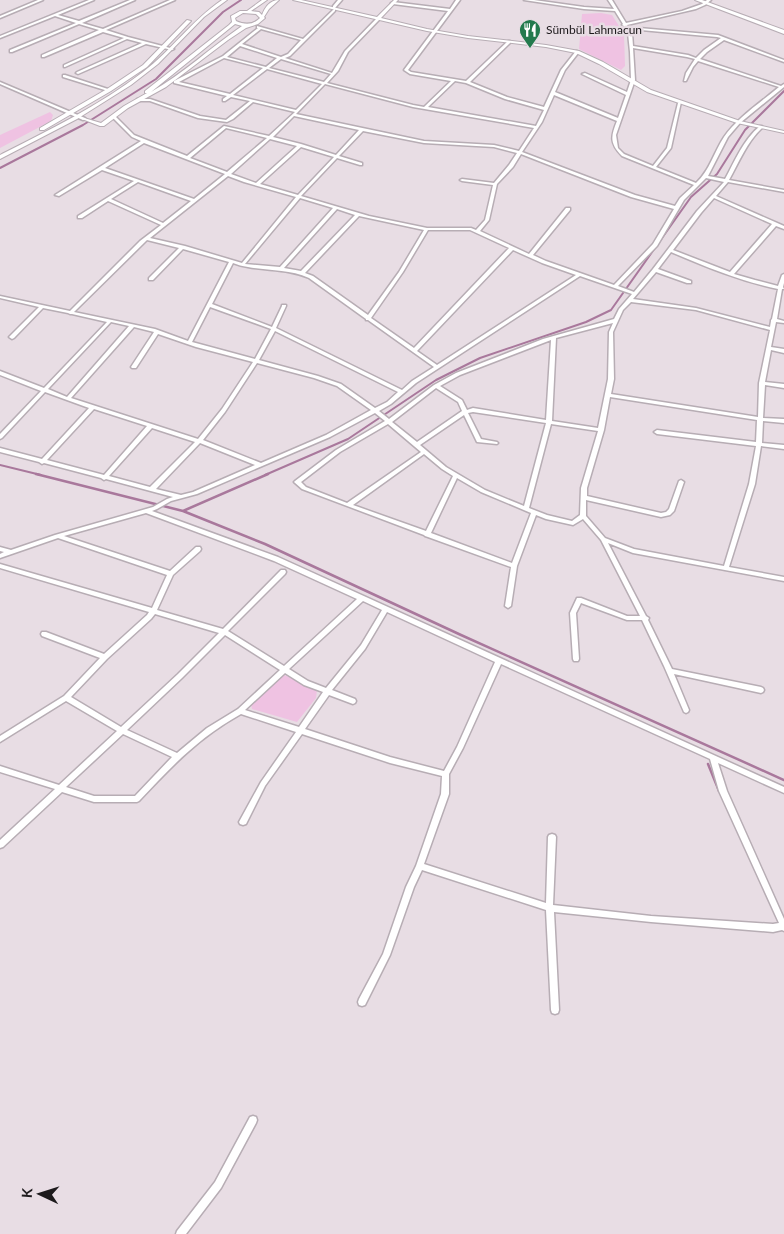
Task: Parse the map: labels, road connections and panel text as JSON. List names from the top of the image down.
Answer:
{
  "places": {
    "restaurant": ["Sümbül Lahmacun"]
  },
  "north": "left"
}
